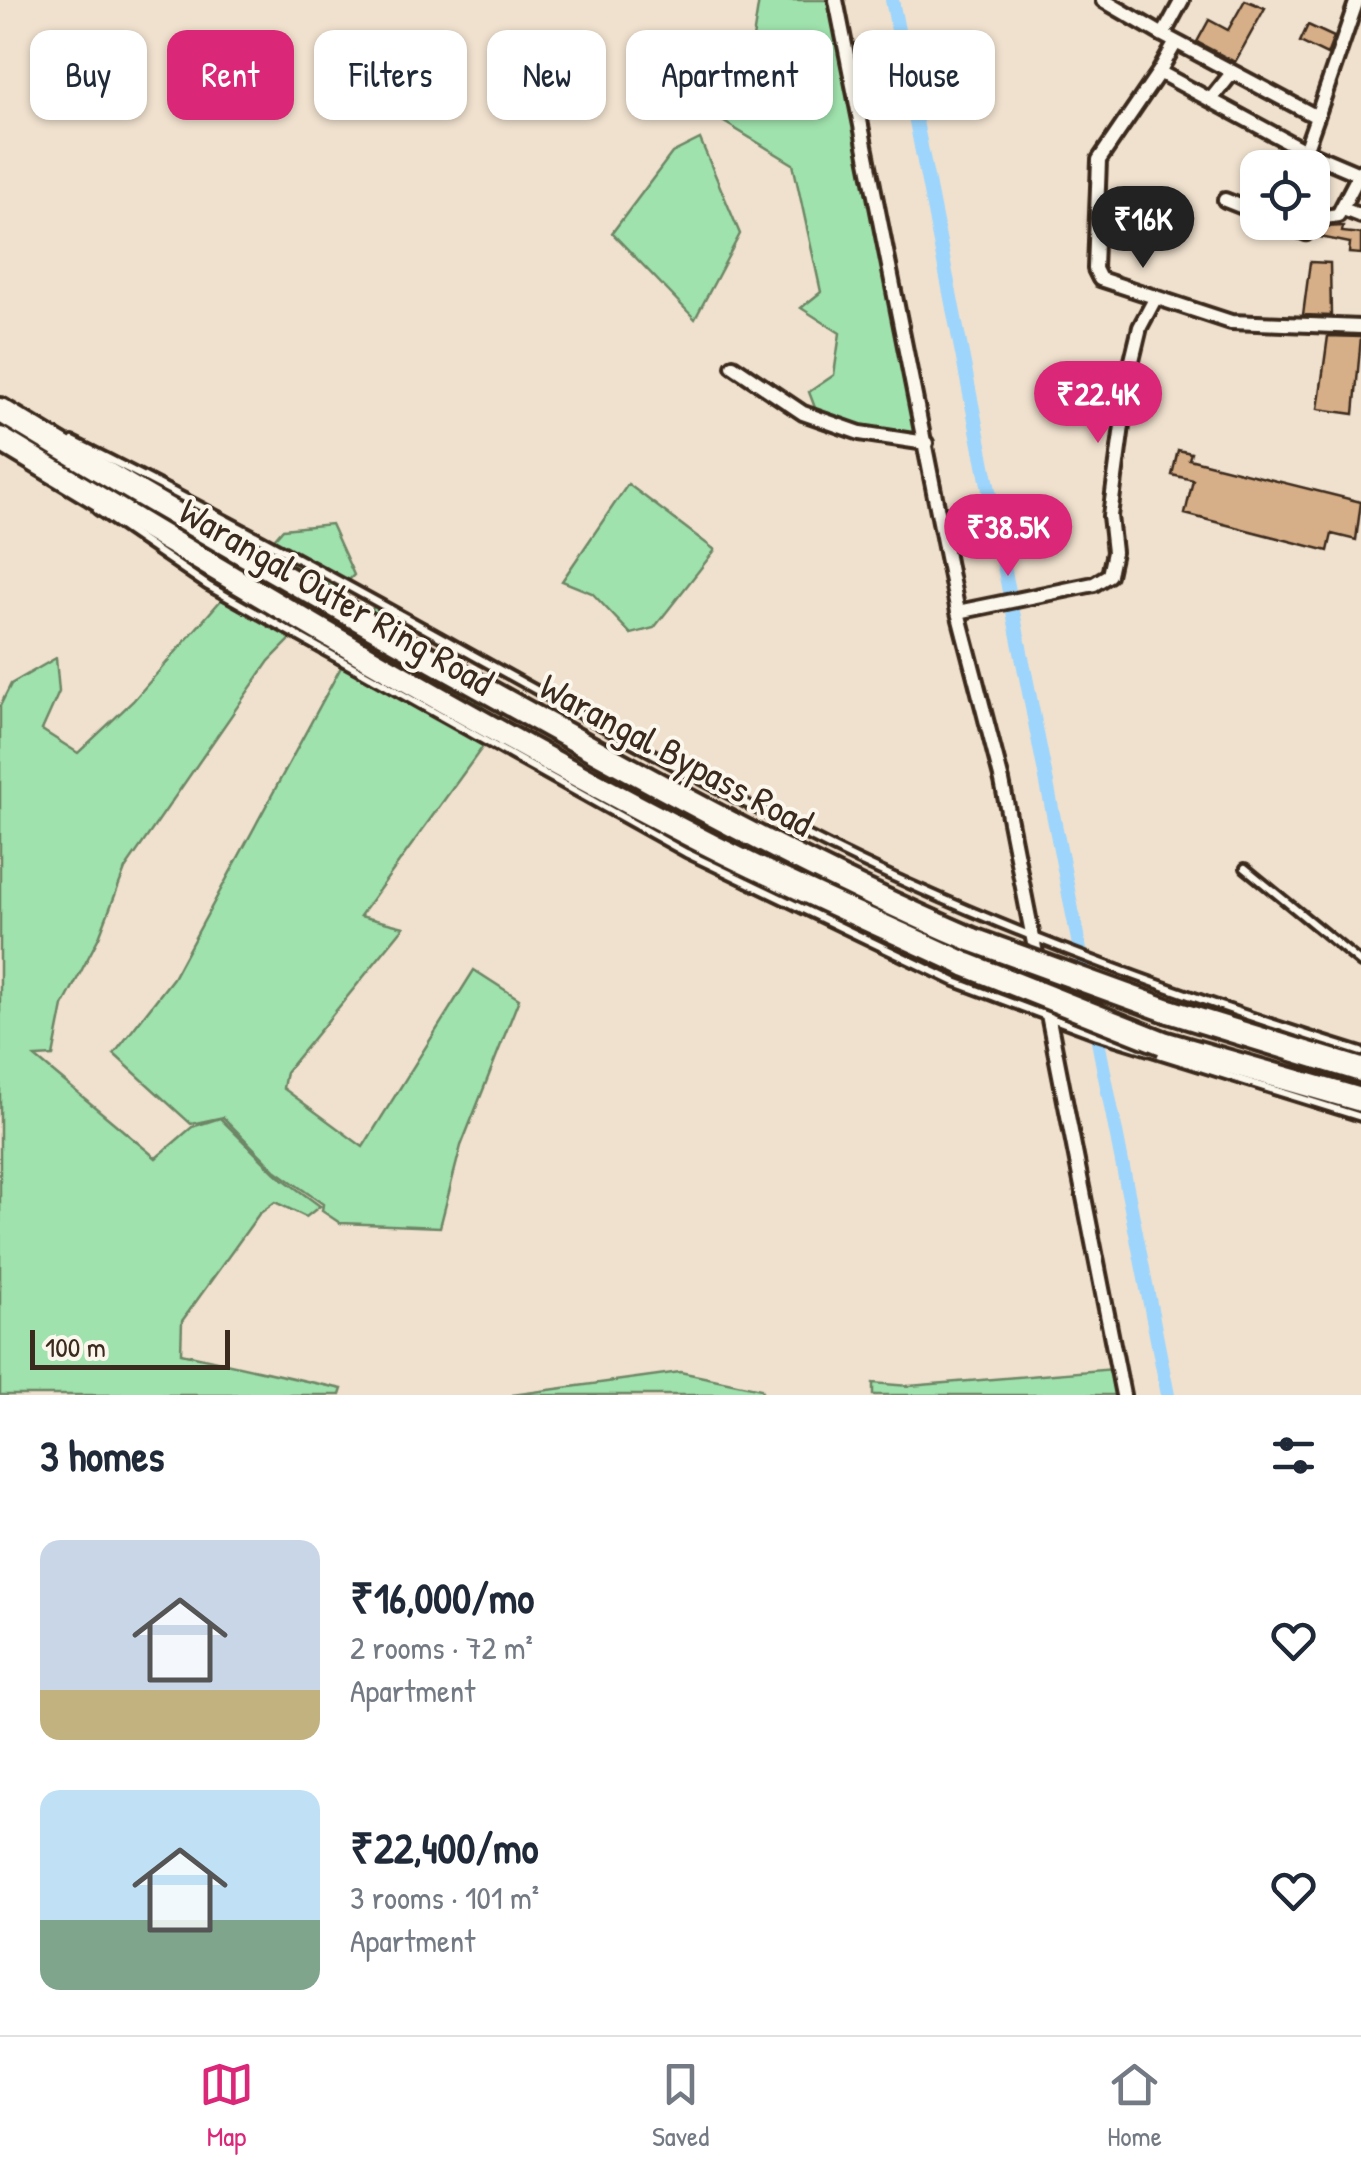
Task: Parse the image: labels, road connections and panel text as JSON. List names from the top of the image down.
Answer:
{
  "streets": {
    "highway": ["Warangal Outer Ring Road", "Warangal Bypass Road"]
  },
  "scale_bar": "100 m",
  "page": {
    "chip": [
      "Buy",
      "Rent",
      "Filters",
      "New",
      "Apartment",
      "House"
    ],
    "price": ["₹16K", "₹22.4K", "₹38.5K"],
    "scale": "100 m",
    "heading": "3 homes",
    "list": [
      {
        "name": "₹16,000/mo",
        "note": "2 rooms · 72 m² · Apartment"
      },
      {
        "name": "₹22,400/mo",
        "note": "3 rooms · 101 m² · Apartment"
      }
    ],
    "tabs": ["Map", "Saved", "Home"]
  }
}
